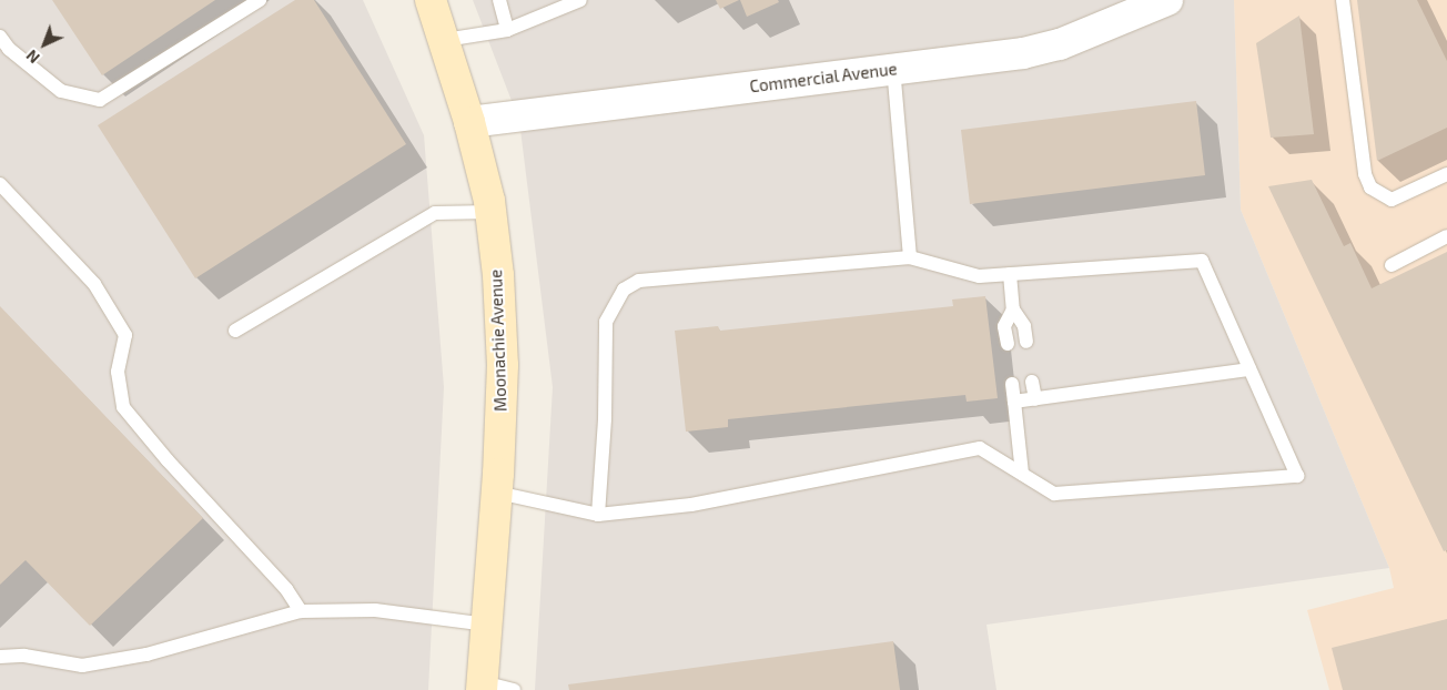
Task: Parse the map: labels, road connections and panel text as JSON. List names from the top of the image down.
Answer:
{
  "streets": {
    "main road": ["Moonachie Avenue"],
    "street": ["Commercial Avenue"]
  },
  "crossings": [
    ["Commercial Avenue", "Moonachie Avenue"]
  ],
  "north": "bottom left"
}
